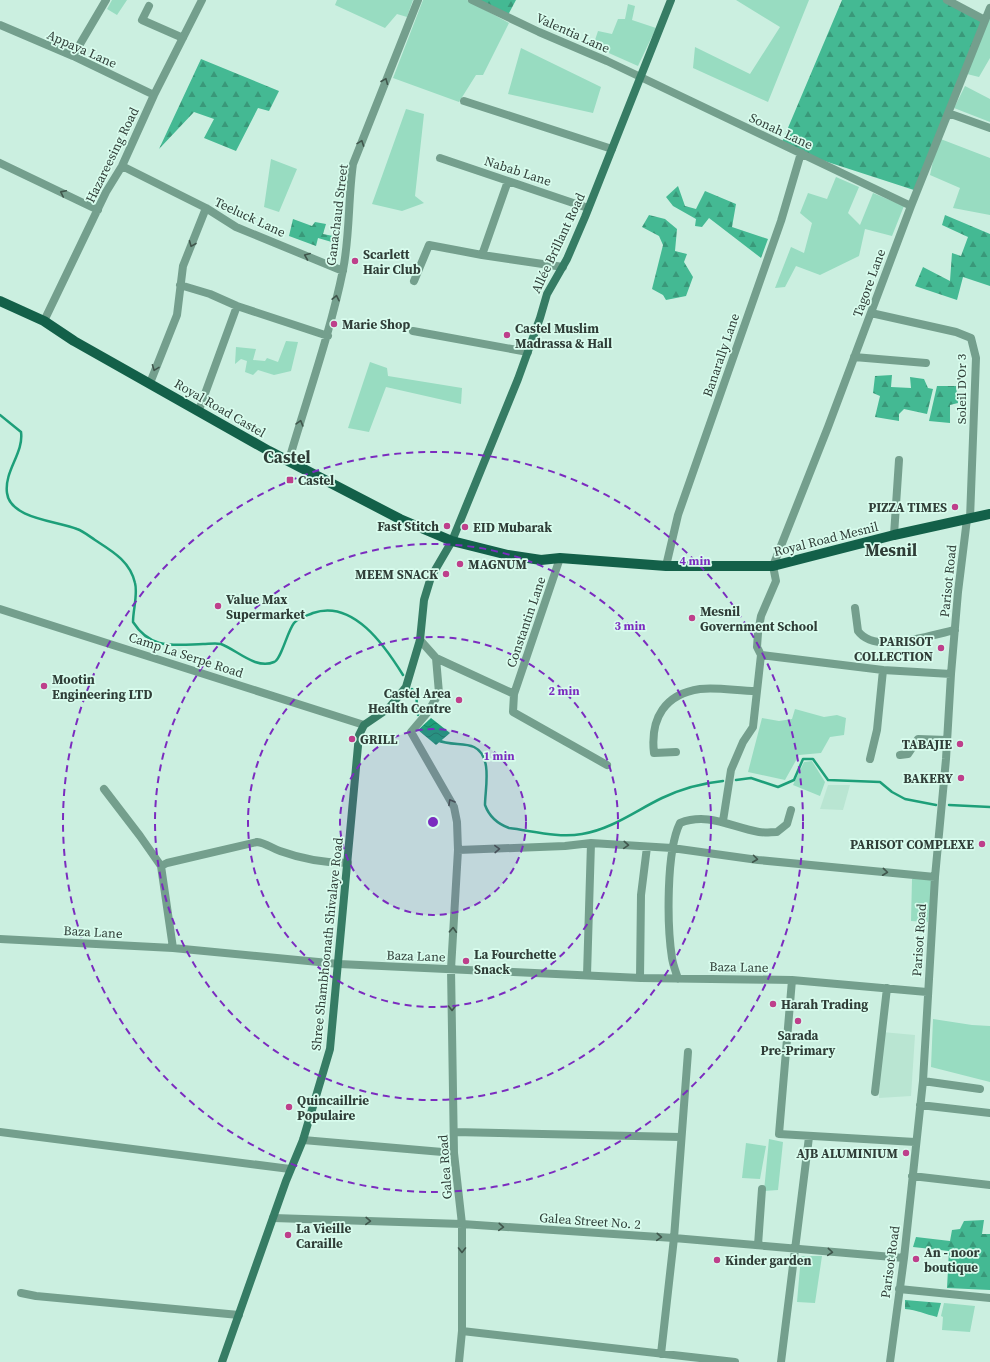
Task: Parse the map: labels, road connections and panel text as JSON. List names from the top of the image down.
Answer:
{
  "streets": {
    "main road": ["Royal Road Castel", "Royal Road Mesnil"],
    "street": [
      "Valentia Lane",
      "Appaya Lane",
      "Sonah Lane",
      "Hazareesing Road",
      "Nabab Lane",
      "Ganachaud Street",
      "Teeluck Lane",
      "Allée Brillant Road",
      "Tagore Lane",
      "Banarally Lane",
      "Soleil D'Or 3",
      "Parisot Road",
      "Constantin Lane",
      "Camp La Serpe Road",
      "Baza Lane",
      "Shree Shambhoonath Shivalaye Road",
      "Galea Road",
      "Galea Street No. 2"
    ]
  },
  "crossings": [
    ["Valentia Lane", "Sonah Lane"],
    ["Valentia Lane", "Allée Brillant Road"],
    ["Appaya Lane", "Hazareesing Road"],
    ["Sonah Lane", "Allée Brillant Road"],
    ["Sonah Lane", "Tagore Lane"],
    ["Sonah Lane", "Banarally Lane"],
    ["Hazareesing Road", "Royal Road Castel"],
    ["Nabab Lane", "Allée Brillant Road"],
    ["Ganachaud Street", "Teeluck Lane"],
    ["Ganachaud Street", "Royal Road Castel"],
    ["Teeluck Lane", "Royal Road Castel"],
    ["Allée Brillant Road", "Royal Road Castel"],
    ["Allée Brillant Road", "Royal Road Mesnil"],
    ["Tagore Lane", "Soleil D'Or 3"],
    ["Tagore Lane", "Royal Road Mesnil"],
    ["Banarally Lane", "Royal Road Mesnil"],
    ["Soleil D'Or 3", "Royal Road Mesnil"],
    ["Soleil D'Or 3", "Parisot Road"],
    ["Royal Road Castel", "Royal Road Mesnil"],
    ["Royal Road Mesnil", "Parisot Road"],
    ["Royal Road Mesnil", "Constantin Lane"],
    ["Parisot Road", "Baza Lane"],
    ["Parisot Road", "Galea Street No. 2"],
    ["Camp La Serpe Road", "Shree Shambhoonath Shivalaye Road"],
    ["Baza Lane", "Shree Shambhoonath Shivalaye Road"],
    ["Baza Lane", "Galea Road"],
    ["Shree Shambhoonath Shivalaye Road", "Galea Street No. 2"],
    ["Galea Road", "Galea Street No. 2"]
  ],
  "one_way": ["Ganachaud Street", "Galea Street No. 2"],
  "districts": ["Castel", "Mesnil"],
  "places": {
    "other": [
      "Scarlett Hair Club",
      "Marie Shop",
      "Castel Muslim Madrassa & Hall",
      "PIZZA TIMES",
      "Fast Stitch",
      "EID Mubarak",
      "MAGNUM",
      "MEEM SNACK",
      "Value Max Supermarket",
      "Mesnil Government School",
      "PARISOT COLLECTION",
      "Mootin Engineering LTD",
      "Castel Area Health Centre",
      "GRILL",
      "TABAJIE",
      "BAKERY",
      "PARISOT COMPLEXE",
      "La Fourchette Snack",
      "Harah Trading",
      "Sarada Pre-Primary",
      "Quincaillrie Populaire",
      "AJB ALUMINIUM",
      "La Vieille Caraille",
      "An - noor boutique",
      "Kinder garden"
    ],
    "transit": ["Castel"]
  },
  "rings": [
    "4 min",
    "3 min",
    "2 min",
    "1 min"
  ]
}
